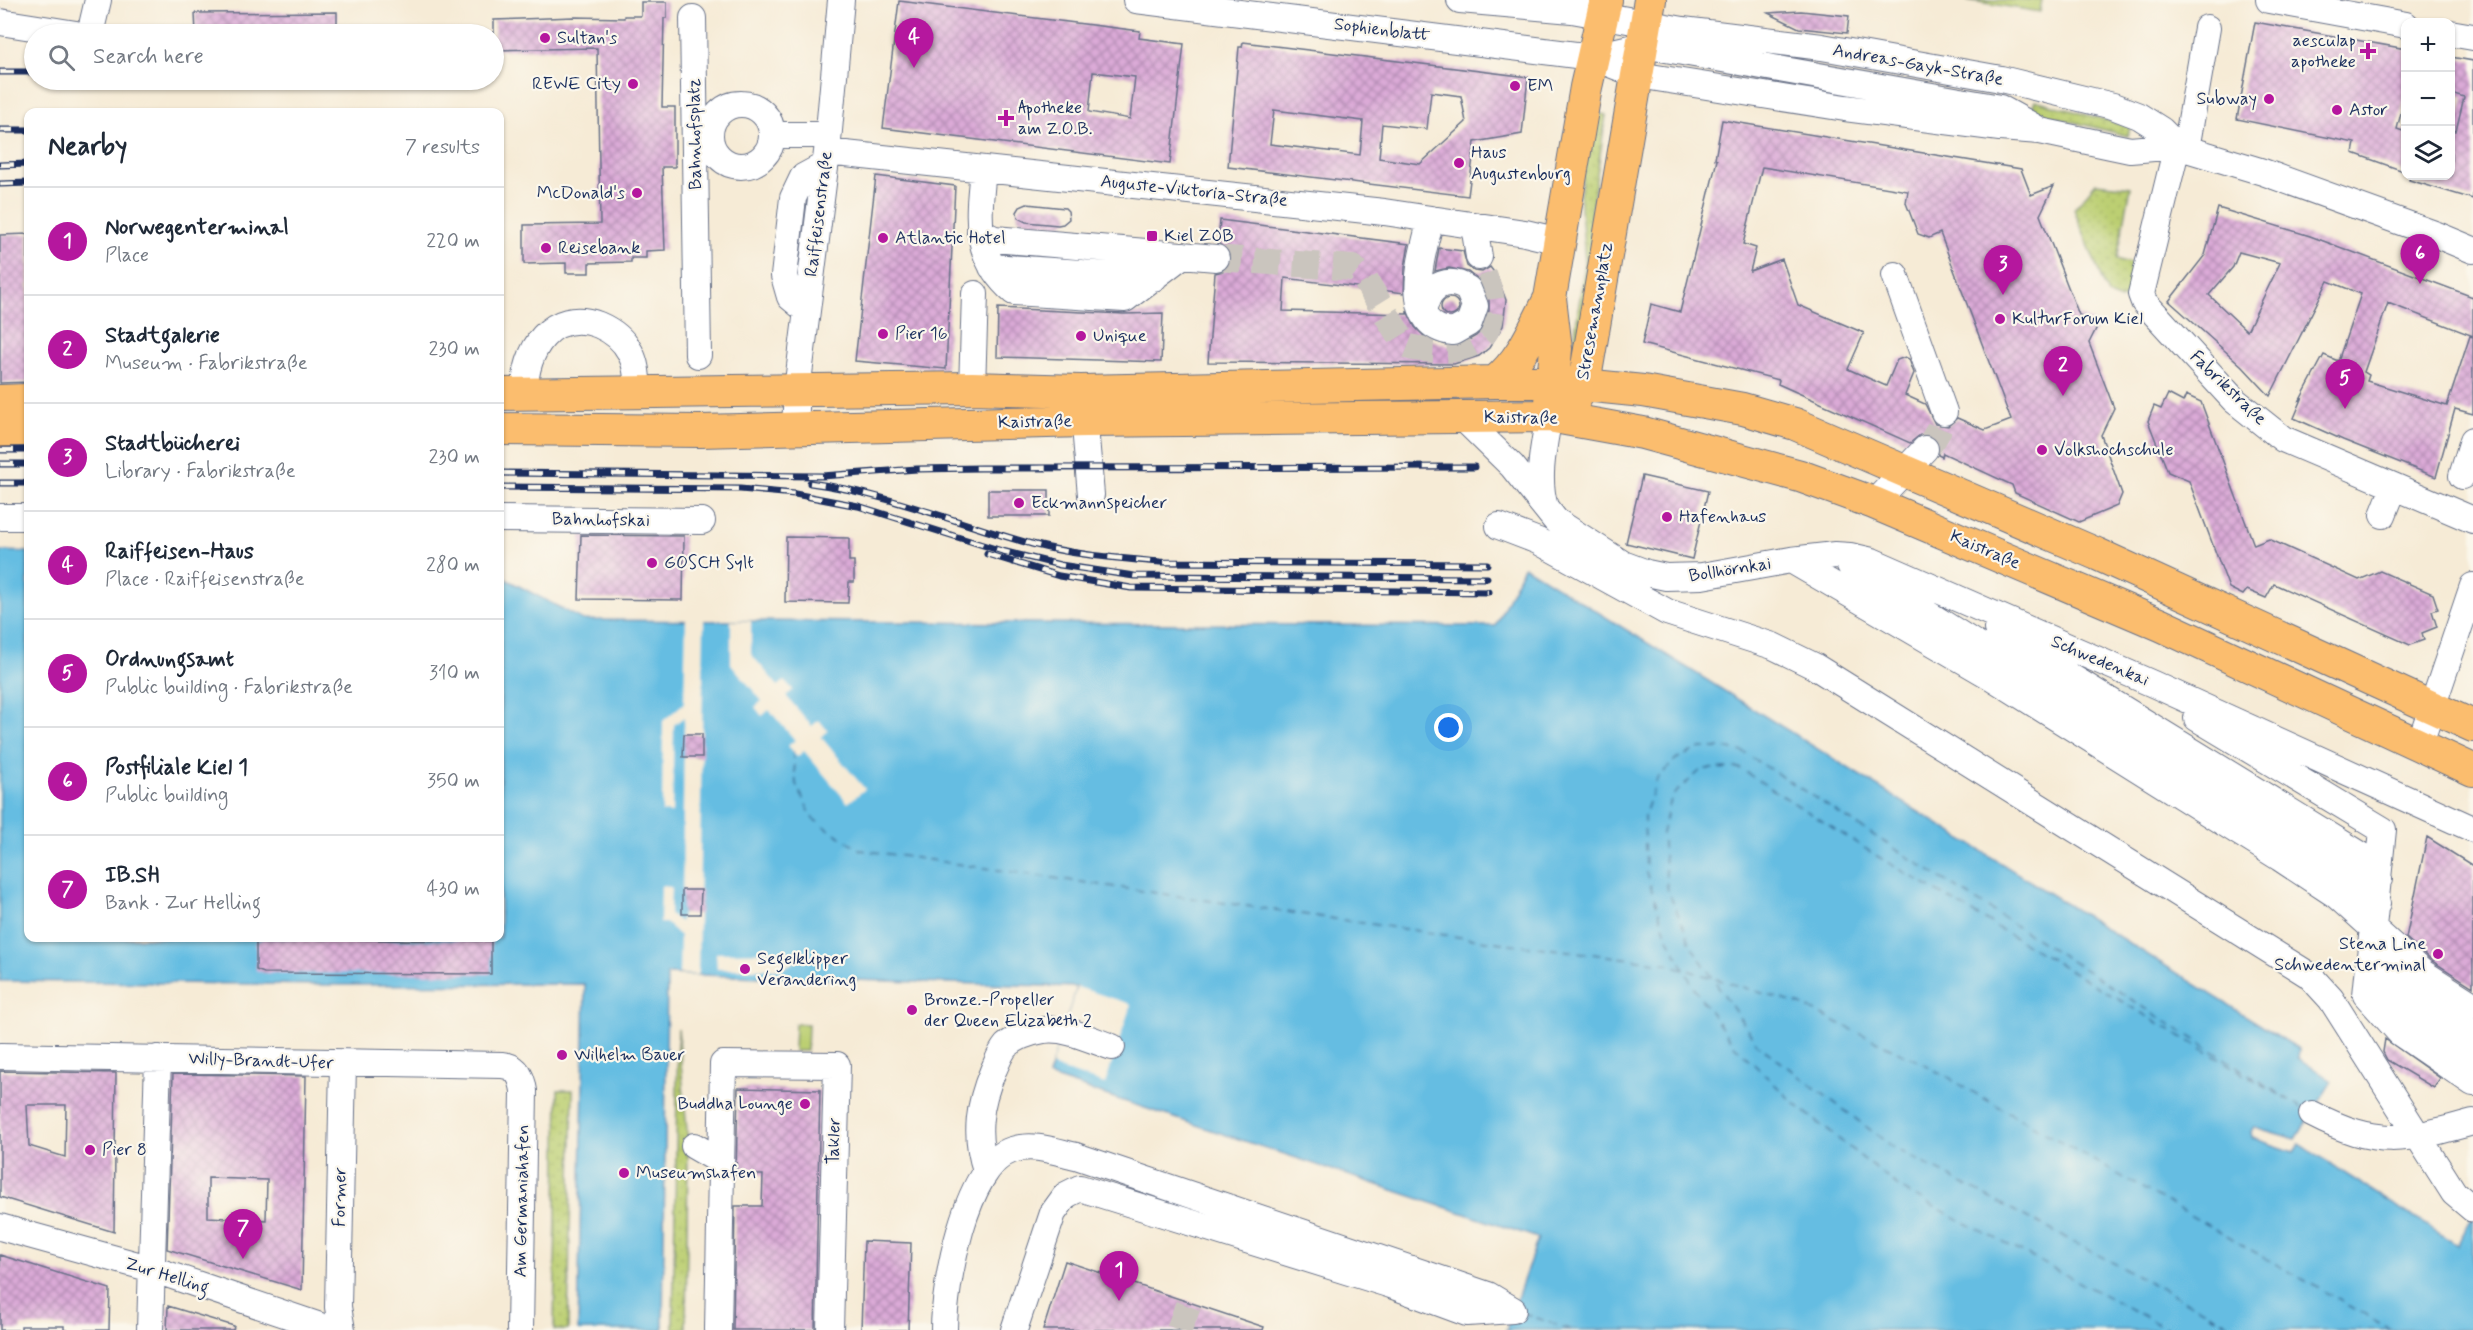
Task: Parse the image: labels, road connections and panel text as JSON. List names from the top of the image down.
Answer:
{
  "streets": {
    "main road": ["Stresemannplatz", "Kaistraße"],
    "street": [
      "Sophienblatt",
      "Andreas-Gayk-Straße",
      "Bahnhofsplatz",
      "Auguste-Viktoria-Straße",
      "Raiffeisenstraße",
      "Fabrikstraße",
      "Bahnhofskai",
      "Bollhörnkai",
      "Schwedenkai",
      "Willy-Brandt-Ufer",
      "Takler",
      "Former",
      "Am Germaniahafen",
      "Zur Helling"
    ]
  },
  "crossings": [
    ["Sophienblatt", "Andreas-Gayk-Straße"],
    ["Sophienblatt", "Stresemannplatz"],
    ["Andreas-Gayk-Straße", "Stresemannplatz"],
    ["Andreas-Gayk-Straße", "Fabrikstraße"],
    ["Auguste-Viktoria-Straße", "Raiffeisenstraße"],
    ["Auguste-Viktoria-Straße", "Stresemannplatz"],
    ["Raiffeisenstraße", "Kaistraße"],
    ["Stresemannplatz", "Kaistraße"],
    ["Kaistraße", "Bollhörnkai"],
    ["Bollhörnkai", "Schwedenkai"],
    ["Willy-Brandt-Ufer", "Former"],
    ["Willy-Brandt-Ufer", "Am Germaniahafen"]
  ],
  "places": {
    "other": [
      "Sultan's",
      "REWE City",
      "EM",
      "Subway",
      "Astor",
      "Haus Augustenburg",
      "McDonald's",
      "Atlantic Hotel",
      "Reisebank",
      "KulturForum Kiel",
      "Pier 16",
      "Unique",
      "Volkshochschule",
      "Eckmannspeicher",
      "Hafenhaus",
      "GOSCH Sylt",
      "Stena Line Schwedenterminal",
      "Segelklipper Verandering",
      "Bronze.-Propeller der Queen Elizabeth 2",
      "Wilhelm Bauer",
      "Buddha Lounge",
      "Pier 8",
      "Museumshafen"
    ],
    "health": ["aesculap apotheke", "Apotheke am Z.O.B."],
    "transit": ["Kiel ZOB"]
  },
  "page": {
    "map_buttons": ["+", "−"],
    "pins": [
      "4",
      "6",
      "3",
      "2",
      "5",
      "7",
      "1"
    ],
    "search": "Search here",
    "heading": ["Nearby", "7 results"],
    "list": [
      {
        "mark": "1",
        "name": "Norwegenterminal",
        "note": "Place",
        "value": "220 m"
      },
      {
        "mark": "2",
        "name": "Stadtgalerie",
        "note": "Museum · Fabrikstraße",
        "value": "230 m"
      },
      {
        "mark": "3",
        "name": "Stadtbücherei",
        "note": "Library · Fabrikstraße",
        "value": "230 m"
      },
      {
        "mark": "4",
        "name": "Raiffeisen-Haus",
        "note": "Place · Raiffeisenstraße",
        "value": "280 m"
      },
      {
        "mark": "5",
        "name": "Ordnungsamt",
        "note": "Public building · Fabrikstraße",
        "value": "310 m"
      },
      {
        "mark": "6",
        "name": "Postfiliale Kiel 1",
        "note": "Public building",
        "value": "350 m"
      },
      {
        "mark": "7",
        "name": "IB.SH",
        "note": "Bank · Zur Helling",
        "value": "430 m"
      }
    ]
  }
}
